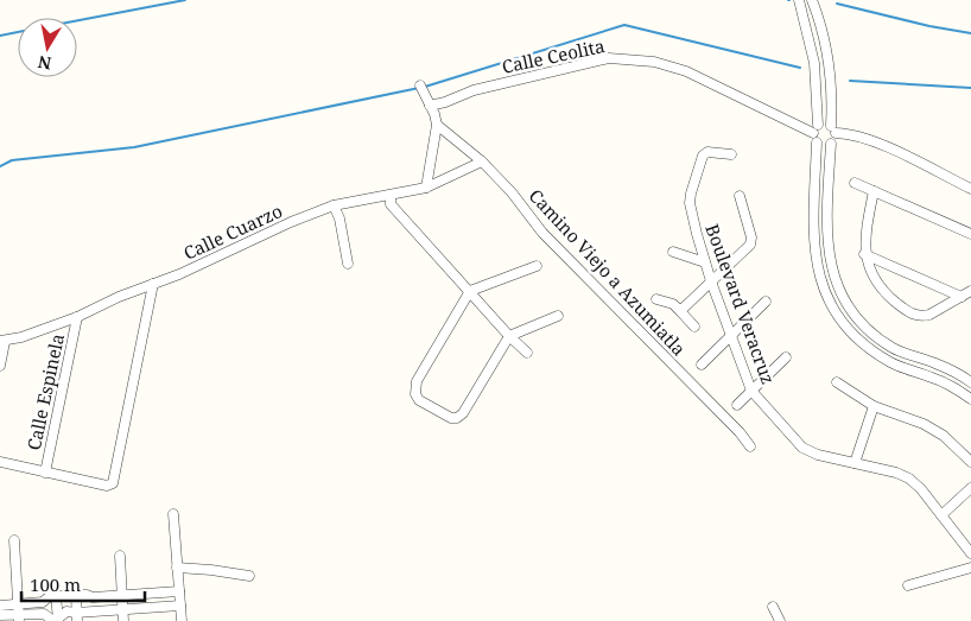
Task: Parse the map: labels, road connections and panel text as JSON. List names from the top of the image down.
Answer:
{
  "streets": {
    "street": [
      "Calle Ceolita",
      "Calle Cuarzo",
      "Camino Viejo a Azumiatla",
      "Boulevard Veracruz",
      "Calle Espinela"
    ]
  },
  "crossings": [
    ["Calle Ceolita", "Camino Viejo a Azumiatla"],
    ["Calle Cuarzo", "Camino Viejo a Azumiatla"],
    ["Calle Cuarzo", "Calle Espinela"]
  ],
  "scale_bar": "100 m",
  "north": "bottom"
}
